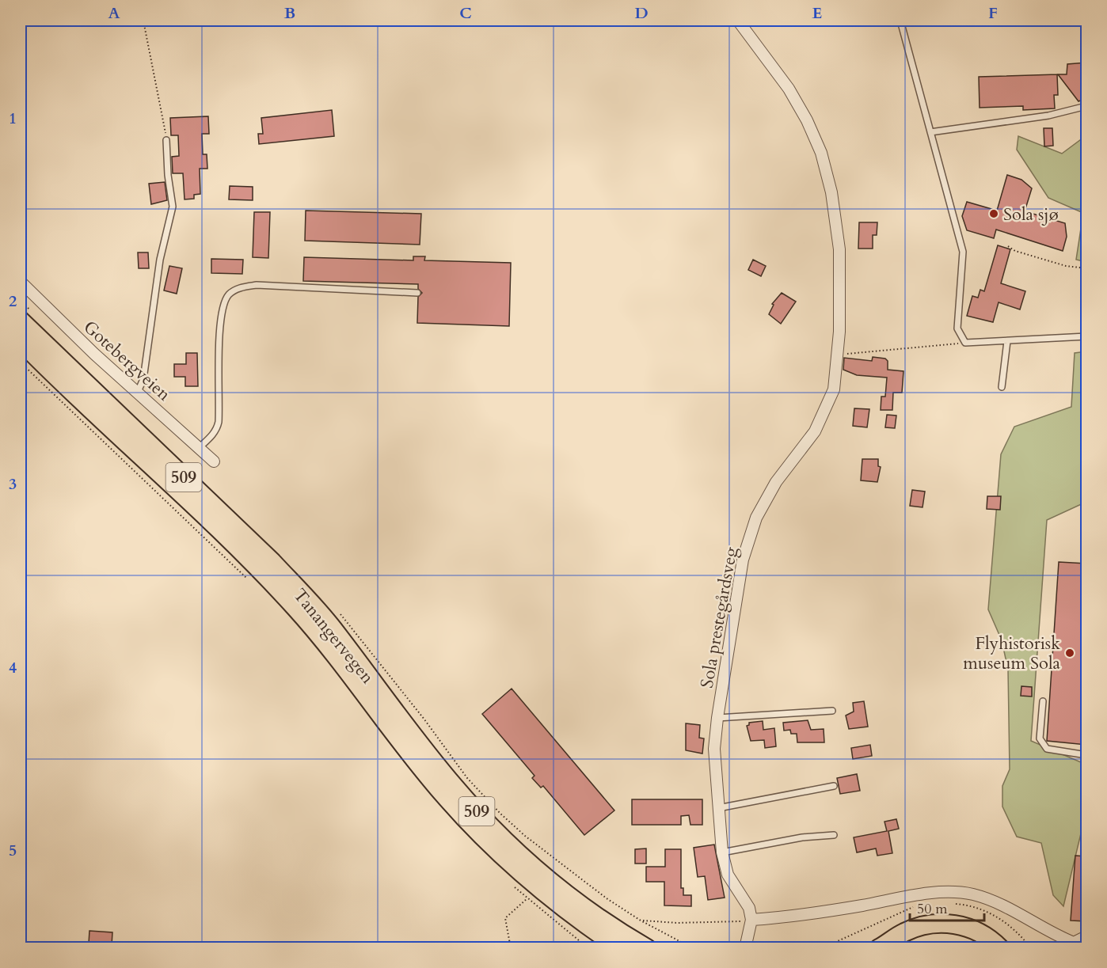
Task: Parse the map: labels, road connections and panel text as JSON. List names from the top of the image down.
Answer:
{
  "streets": {
    "highway": ["509", "Tanangervegen"],
    "street": ["Gotebergveien", "Sola prestegårdsveg"]
  },
  "crossings": [
    ["509", "Tanangervegen"]
  ],
  "places": ["Sola sjø", "Flyhistorisk museum Sola"],
  "scale_bar": "50 m",
  "grid": {
    "columns": [
      "A",
      "B",
      "C",
      "D",
      "E",
      "F"
    ],
    "rows": [
      "1",
      "2",
      "3",
      "4",
      "5"
    ]
  }
}
